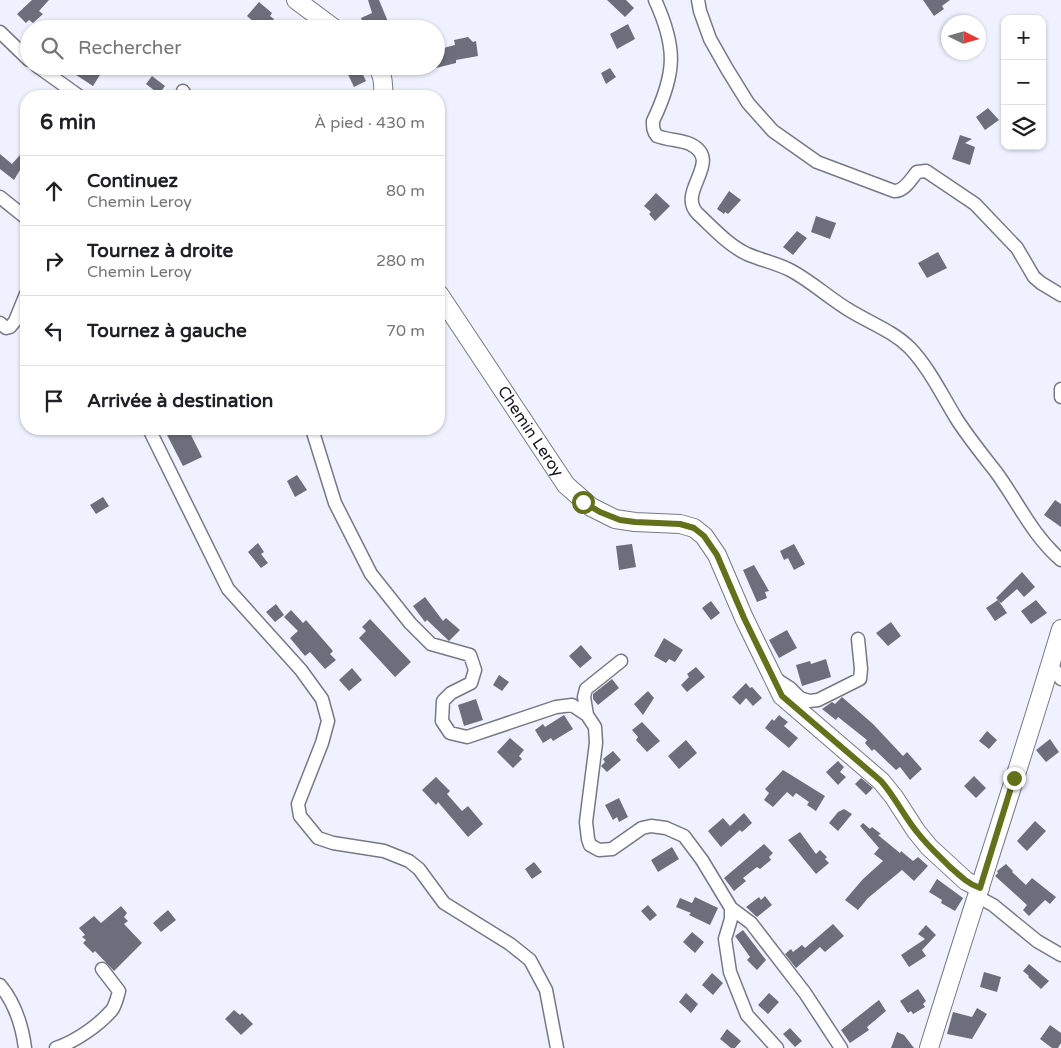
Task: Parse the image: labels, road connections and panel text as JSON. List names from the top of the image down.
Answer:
{
  "streets": {
    "street": ["Chemin Leroy"]
  },
  "north": "right",
  "page": {
    "map_buttons": ["+", "−"],
    "search": "Rechercher",
    "heading": ["6 min", "À pied · 430 m"],
    "list": [
      ["Continuez", "Chemin Leroy", "80 m"],
      ["Tournez à droite", "Chemin Leroy", "280 m"],
      ["Tournez à gauche", "70 m"],
      "Arrivée à destination"
    ]
  }
}
